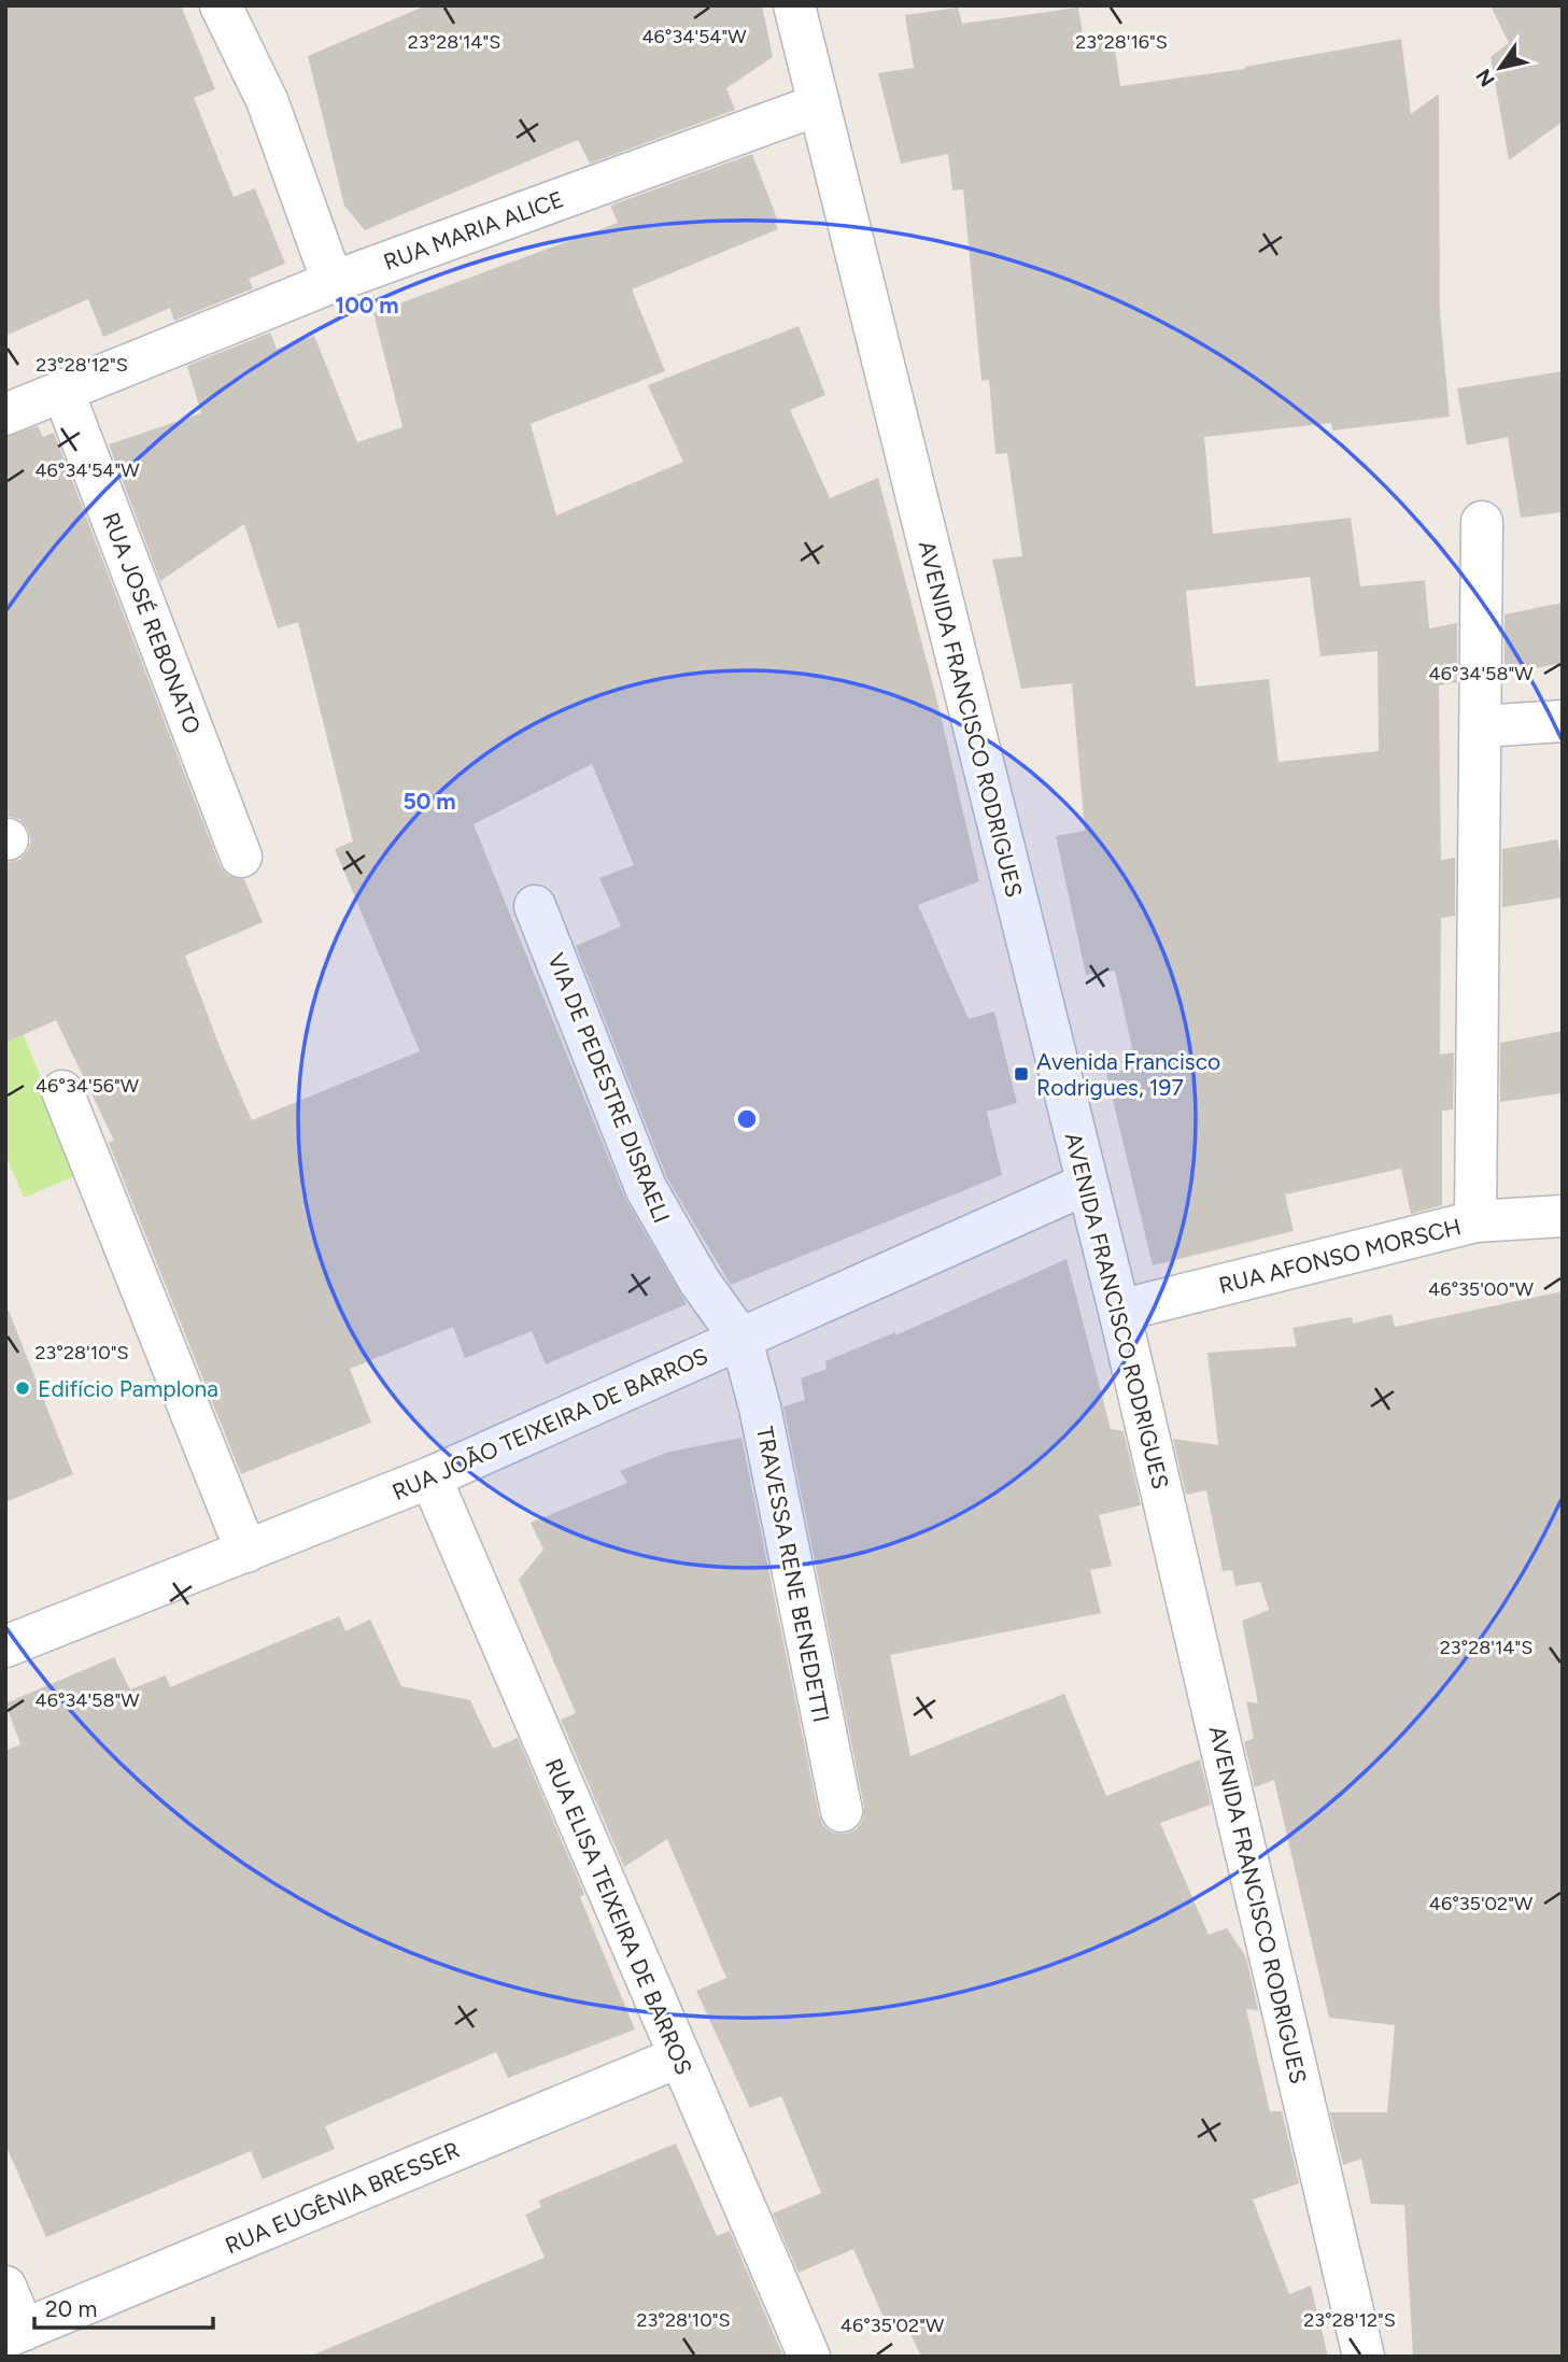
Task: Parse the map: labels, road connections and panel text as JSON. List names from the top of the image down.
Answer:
{
  "streets": {
    "street": [
      "RUA MARIA ALICE",
      "RUA JOSÉ REBONATO",
      "AVENIDA FRANCISCO RODRIGUES",
      "VIA DE PEDESTRE DISRAELI",
      "RUA AFONSO MORSCH",
      "RUA JOÃO TEIXEIRA DE BARROS",
      "TRAVESSA RENE BENEDETTI",
      "RUA ELISA TEIXEIRA DE BARROS",
      "RUA EUGÊNIA BRESSER"
    ]
  },
  "crossings": [
    ["RUA MARIA ALICE", "RUA JOSÉ REBONATO"],
    ["RUA MARIA ALICE", "AVENIDA FRANCISCO RODRIGUES"],
    ["AVENIDA FRANCISCO RODRIGUES", "RUA AFONSO MORSCH"],
    ["AVENIDA FRANCISCO RODRIGUES", "RUA JOÃO TEIXEIRA DE BARROS"],
    ["VIA DE PEDESTRE DISRAELI", "RUA JOÃO TEIXEIRA DE BARROS"],
    ["VIA DE PEDESTRE DISRAELI", "TRAVESSA RENE BENEDETTI"],
    ["RUA JOÃO TEIXEIRA DE BARROS", "TRAVESSA RENE BENEDETTI"],
    ["RUA JOÃO TEIXEIRA DE BARROS", "RUA ELISA TEIXEIRA DE BARROS"],
    ["RUA ELISA TEIXEIRA DE BARROS", "RUA EUGÊNIA BRESSER"]
  ],
  "places": {
    "transit": ["Avenida Francisco Rodrigues, 197"],
    "other": ["Edifício Pamplona"]
  },
  "scale_bar": "20 m",
  "north": "bottom left",
  "coordinates": [
    "46°34'54\"W",
    "23°28'14\"S",
    "23°28'16\"S",
    "23°28'12\"S",
    "46°34'58\"W",
    "46°34'56\"W",
    "46°35'00\"W",
    "23°28'10\"S",
    "46°35'02\"W"
  ],
  "rings": ["100 m", "50 m"]
}
